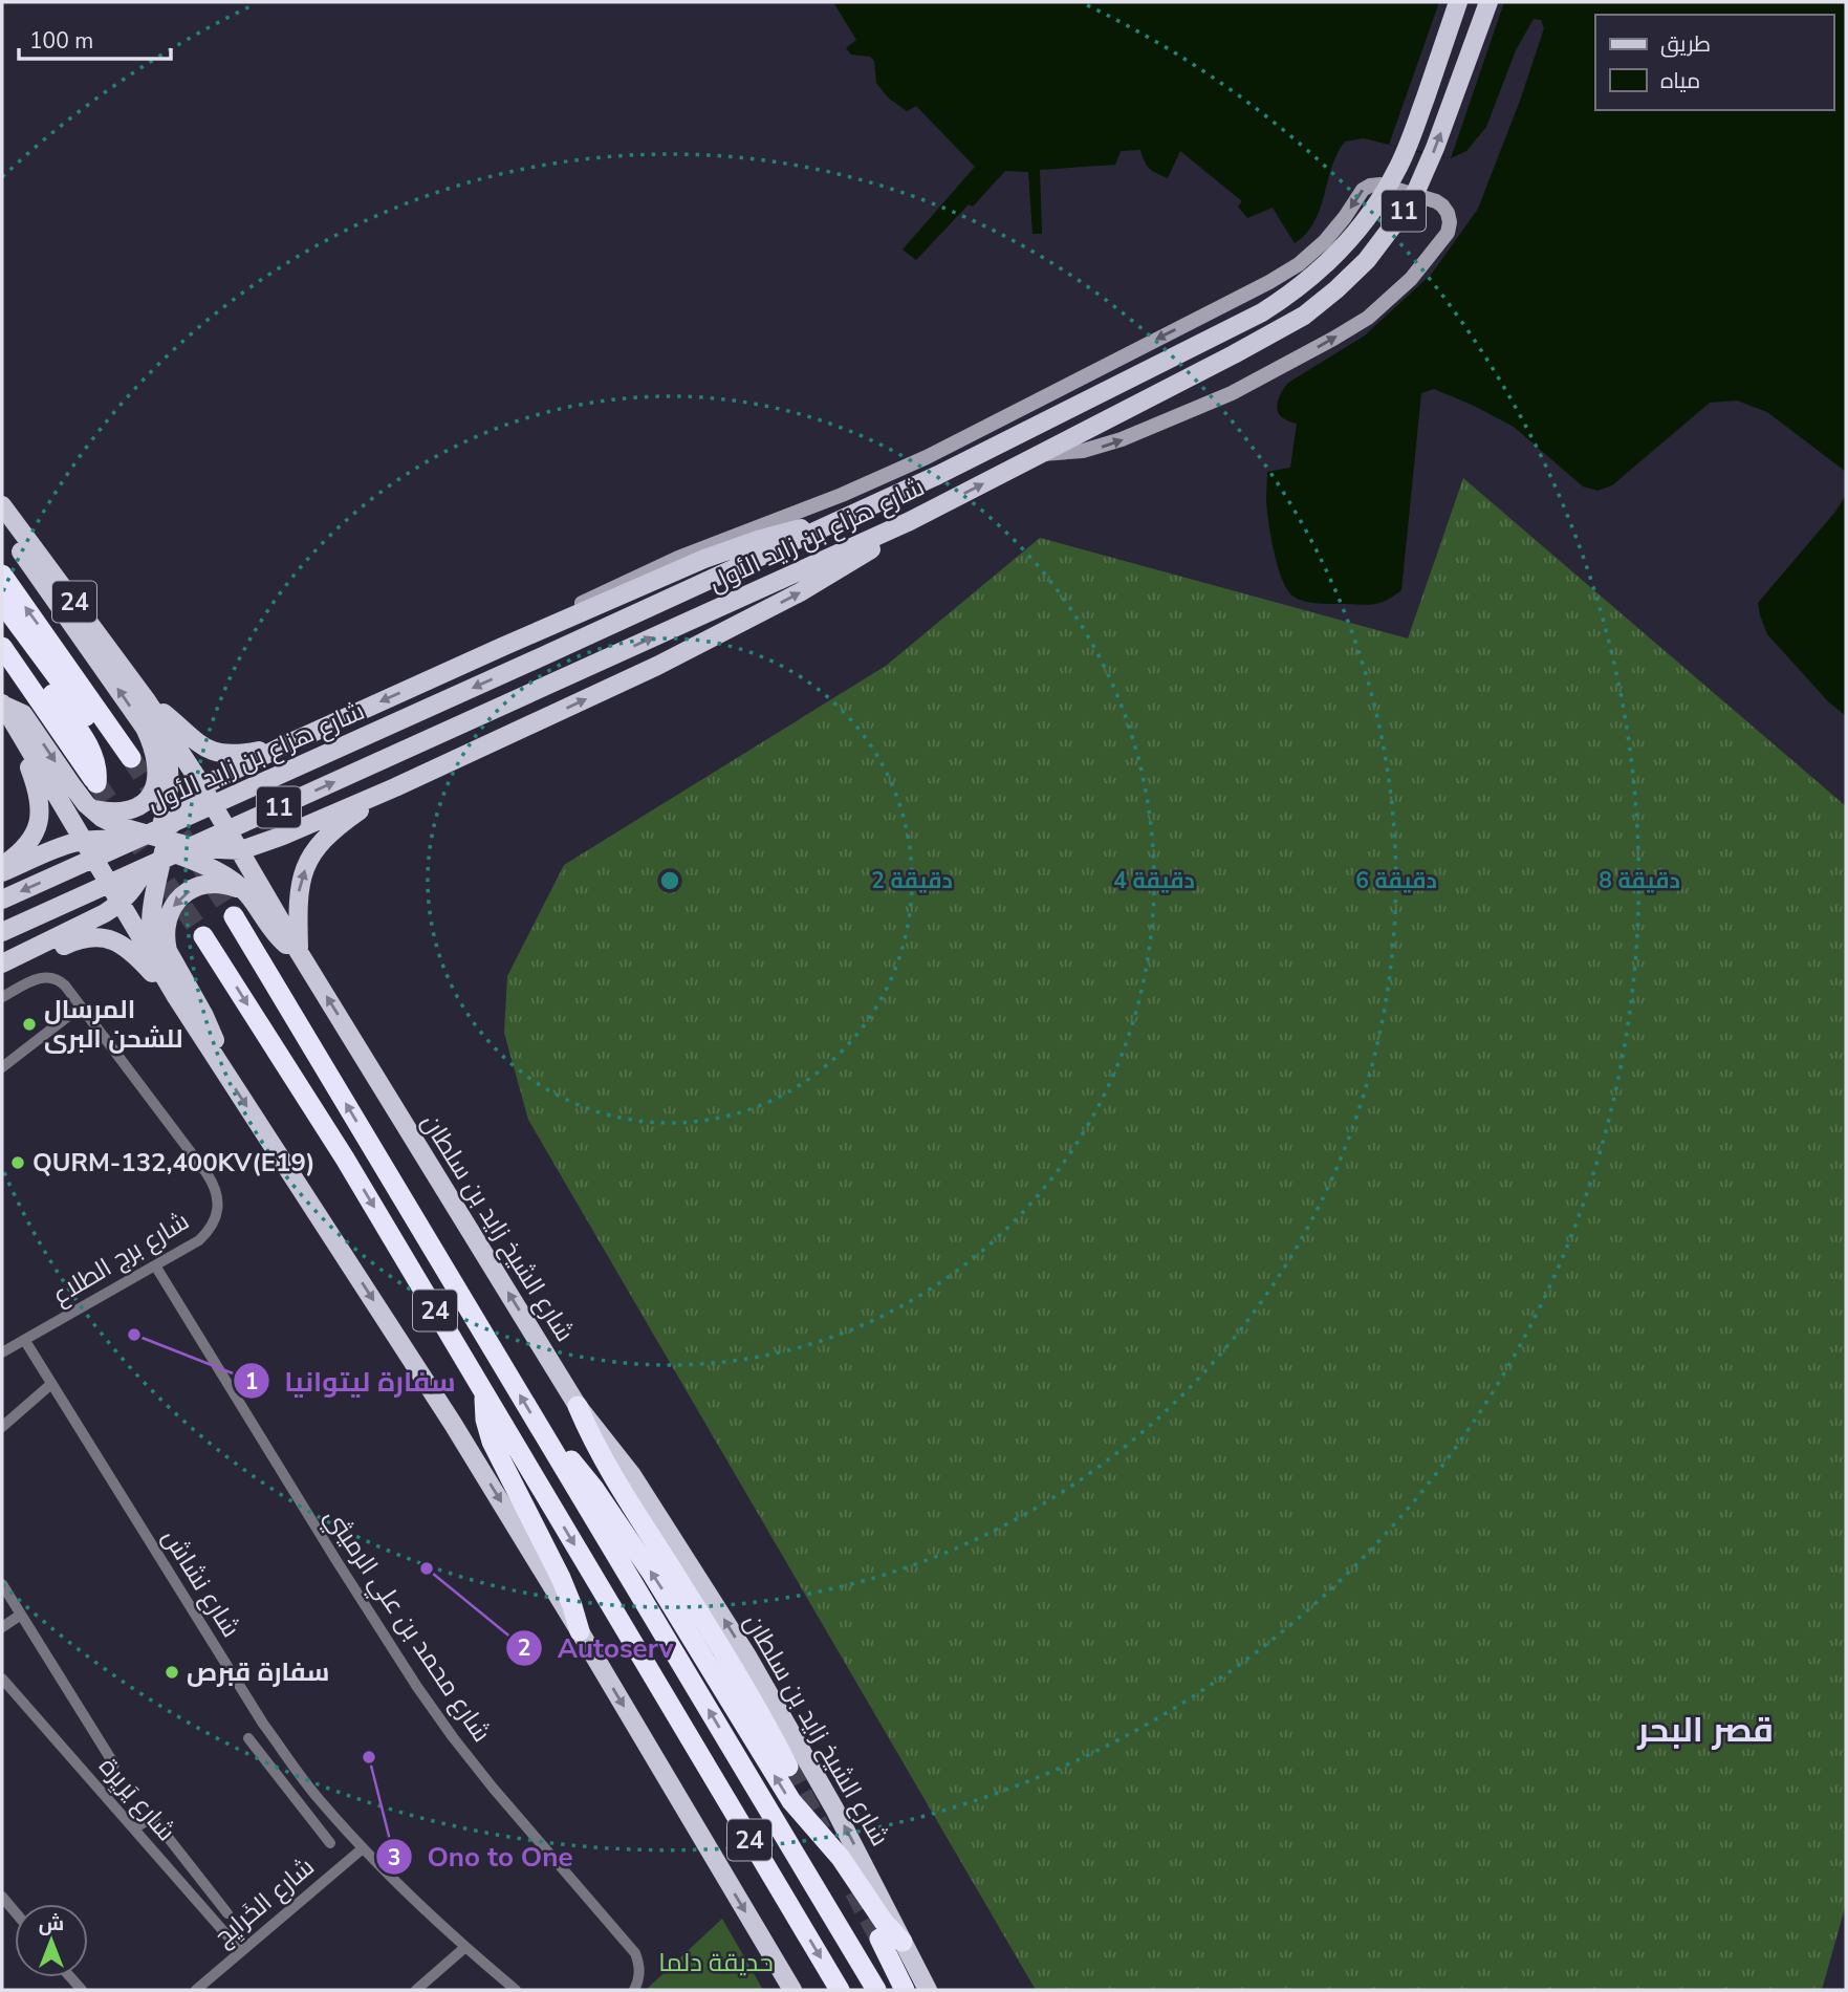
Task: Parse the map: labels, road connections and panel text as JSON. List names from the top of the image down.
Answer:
{
  "streets": {
    "highway": ["24"],
    "main road": ["11", "شارع هزاع بن زايد الأول", "شارع الشيخ زايد بن سلطان"],
    "street": [
      "شارع برج الطلاع",
      "شارع نشاش",
      "شارع محمد بن علي الرميثي",
      "شارع يَريِرة",
      "شارع الخَرايِج"
    ]
  },
  "crossings": [
    ["24", "شارع الشيخ زايد بن سلطان"],
    ["شارع برج الطلاع", "شارع نشاش"],
    ["شارع برج الطلاع", "شارع محمد بن علي الرميثي"],
    ["شارع نشاش", "شارع الخَرايِج"],
    ["شارع يَريِرة", "شارع الخَرايِج"]
  ],
  "districts": ["قصر البحر"],
  "parks": ["حديقة دلما"],
  "places": [
    "المرسال للشحن البرى",
    "QURM-132,400KV(E19)",
    "سفارة ليتوانيا",
    "Autoserv",
    "سفارة قبرص",
    "Ono to One"
  ],
  "legend": ["طريق", "مياه"],
  "scale_bar": "100 m",
  "north": "top",
  "rings": [
    "2 دقيقة",
    "4 دقيقة",
    "6 دقيقة",
    "8 دقيقة"
  ]
}
